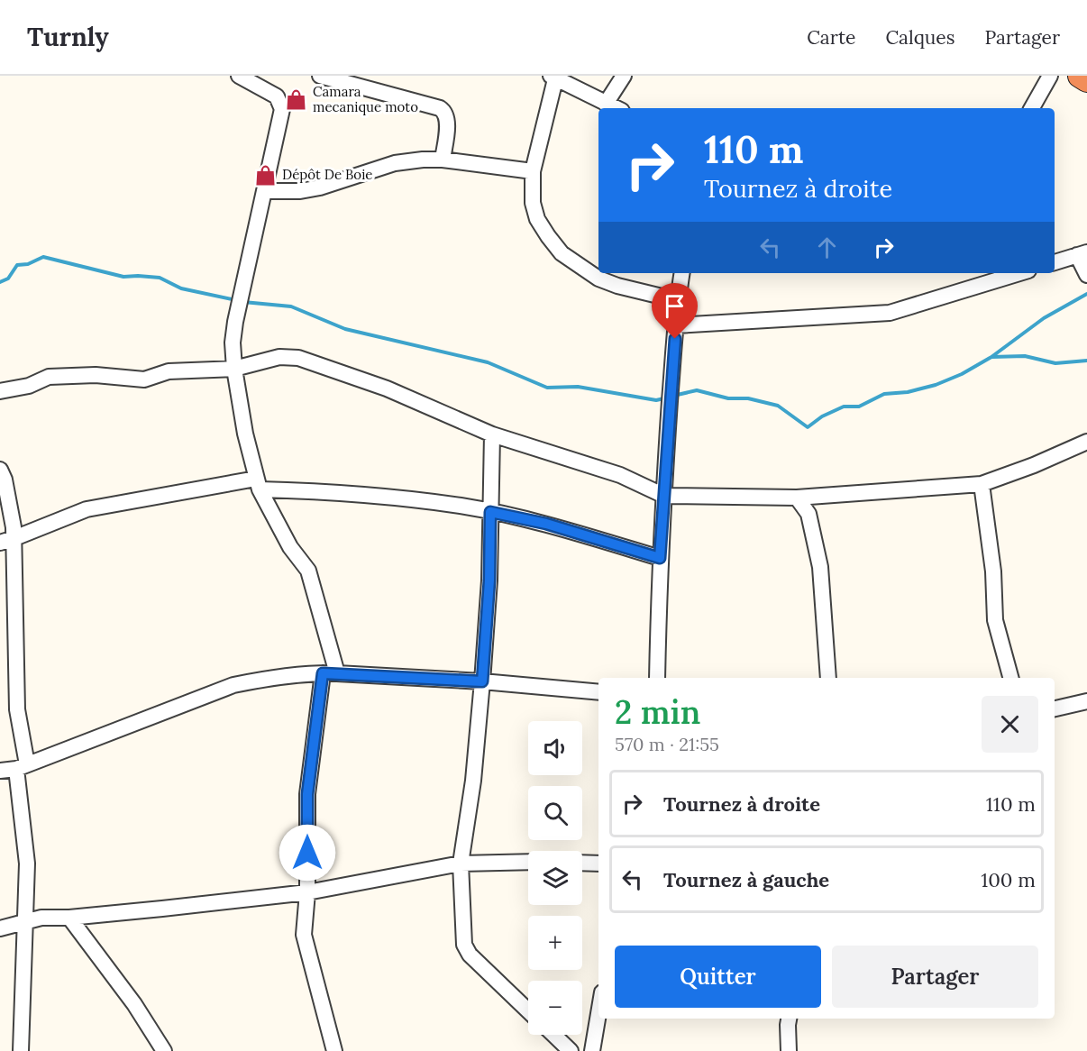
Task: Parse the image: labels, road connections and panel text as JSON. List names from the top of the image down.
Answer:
{
  "places": {
    "shop": ["Camara mecanique moto", "Dépôt De Boie"]
  },
  "page": {
    "header": "Turnly",
    "nav": ["Carte", "Calques", "Partager"],
    "turn": ["110 m", "Tournez à droite"],
    "heading": ["2 min", "570 m · 21:55"],
    "map_buttons": ["+", "−"],
    "list": [
      {
        "name": "Tournez à droite",
        "value": "110 m"
      },
      {
        "name": "Tournez à gauche",
        "value": "100 m"
      }
    ],
    "buttons": ["Quitter", "Partager"]
  }
}
